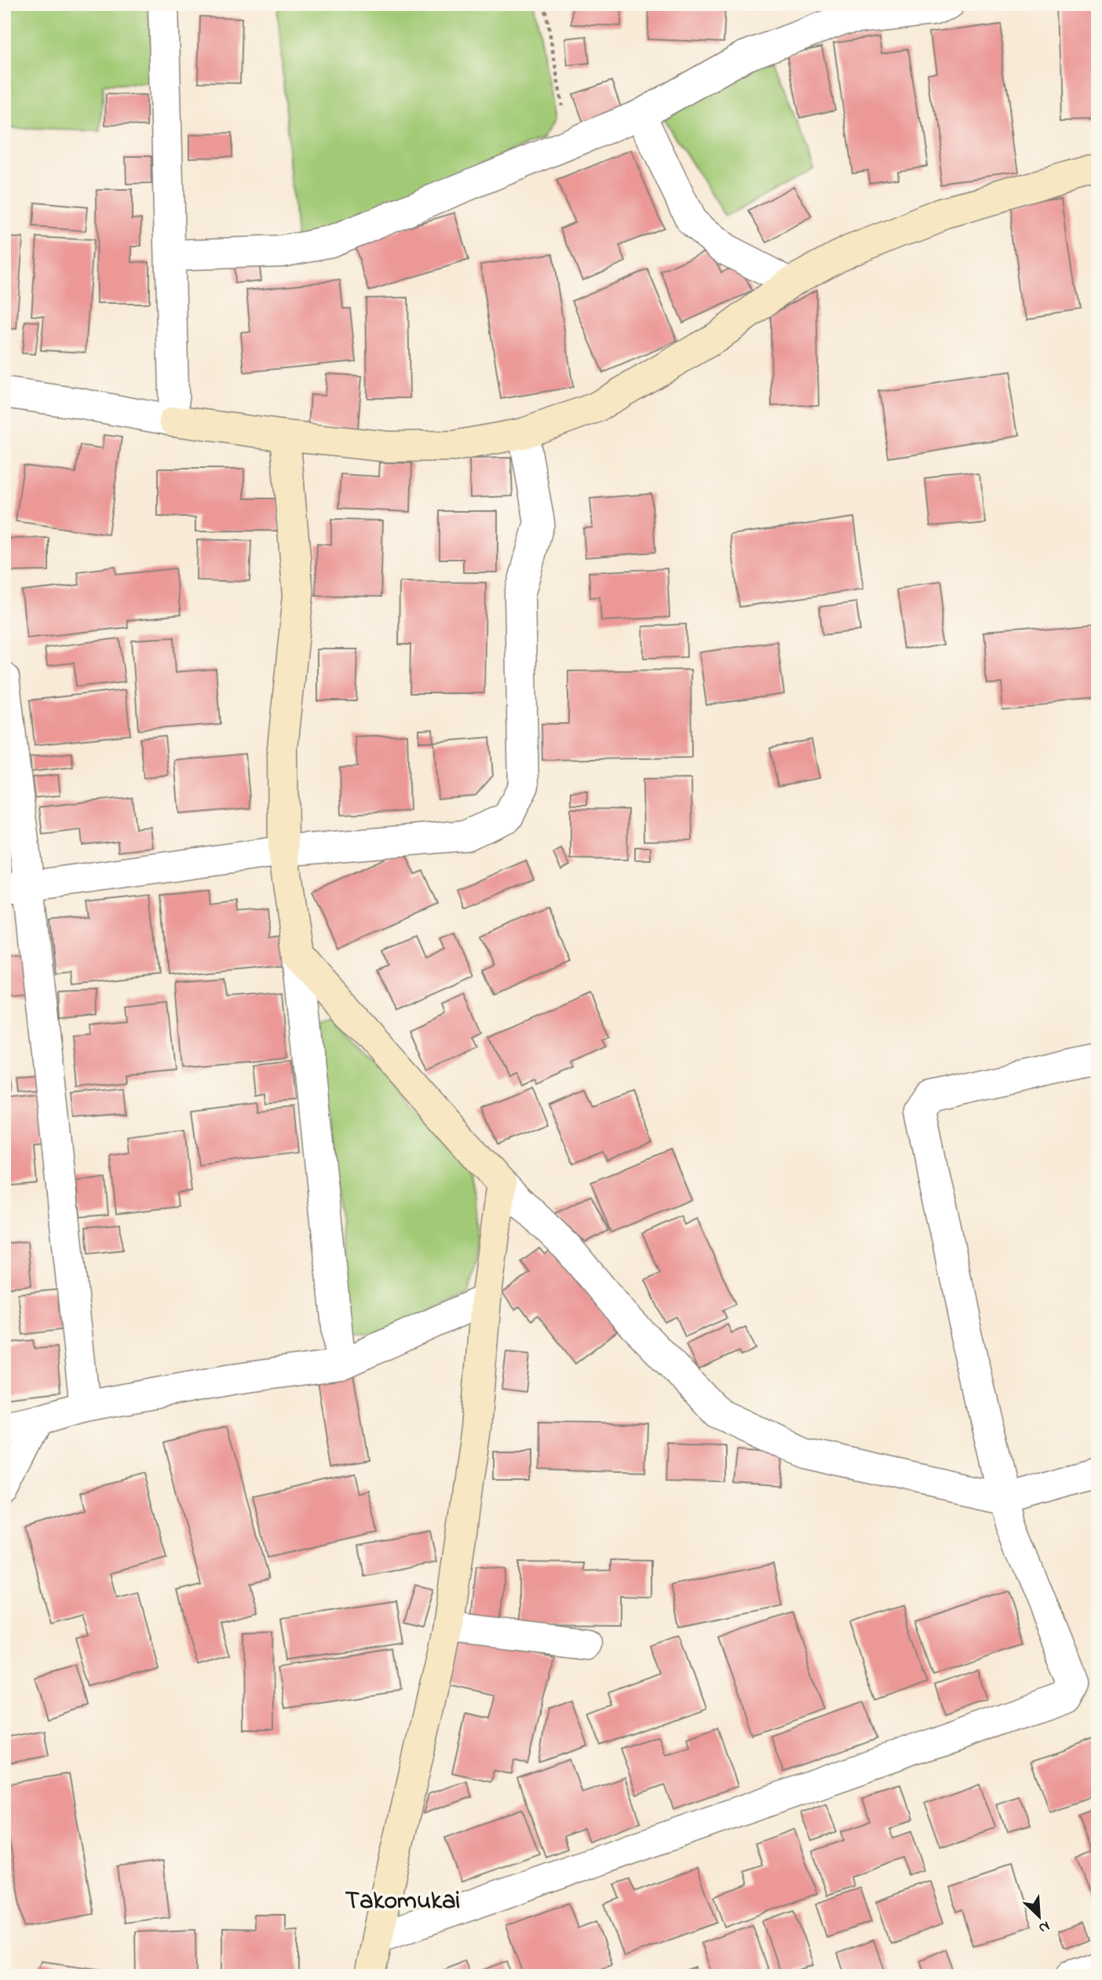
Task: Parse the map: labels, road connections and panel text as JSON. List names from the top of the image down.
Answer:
{
  "districts": ["Takomukai"],
  "north": "bottom right"
}
